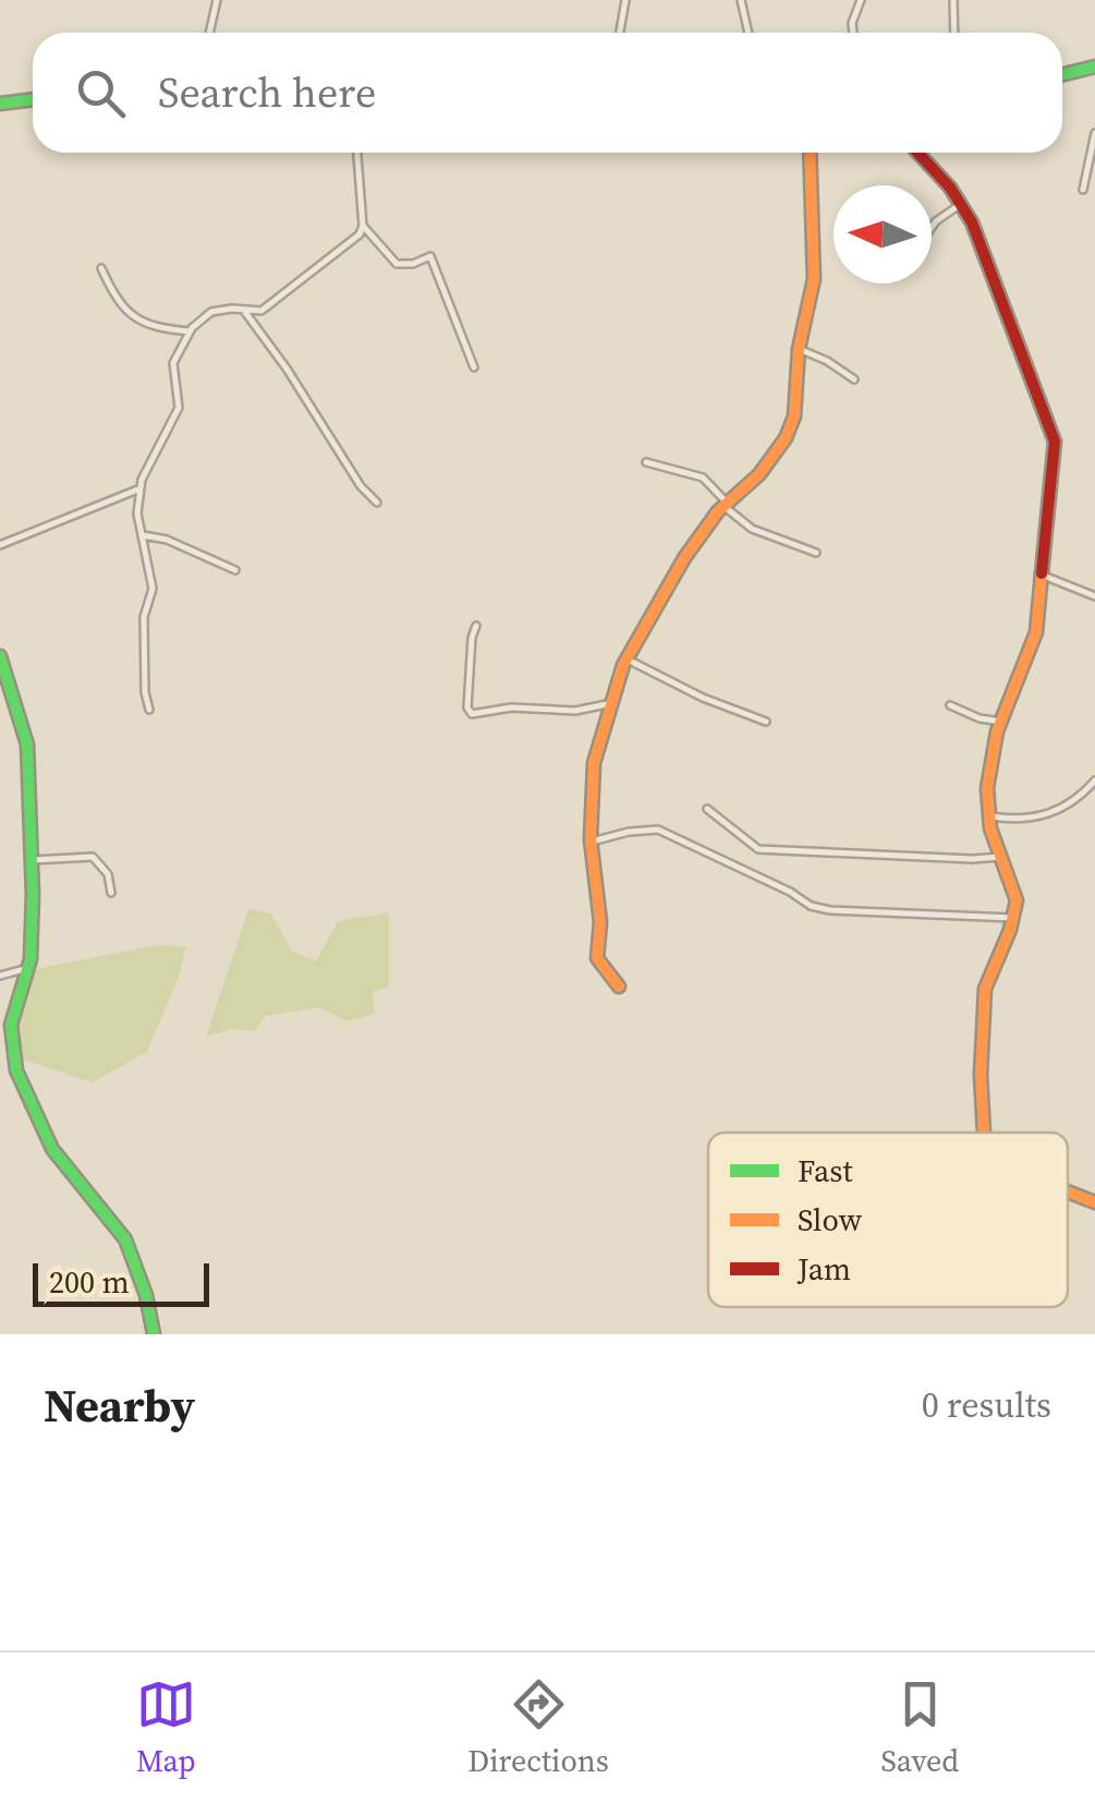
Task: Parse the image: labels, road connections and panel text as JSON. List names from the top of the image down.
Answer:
{
  "legend": ["Fast", "Slow", "Jam"],
  "scale_bar": "200 m",
  "north": "left",
  "page": {
    "search": "Search here",
    "scale": "200 m",
    "heading": ["Nearby", "0 results"],
    "nav": ["Map", "Directions", "Saved"]
  }
}
